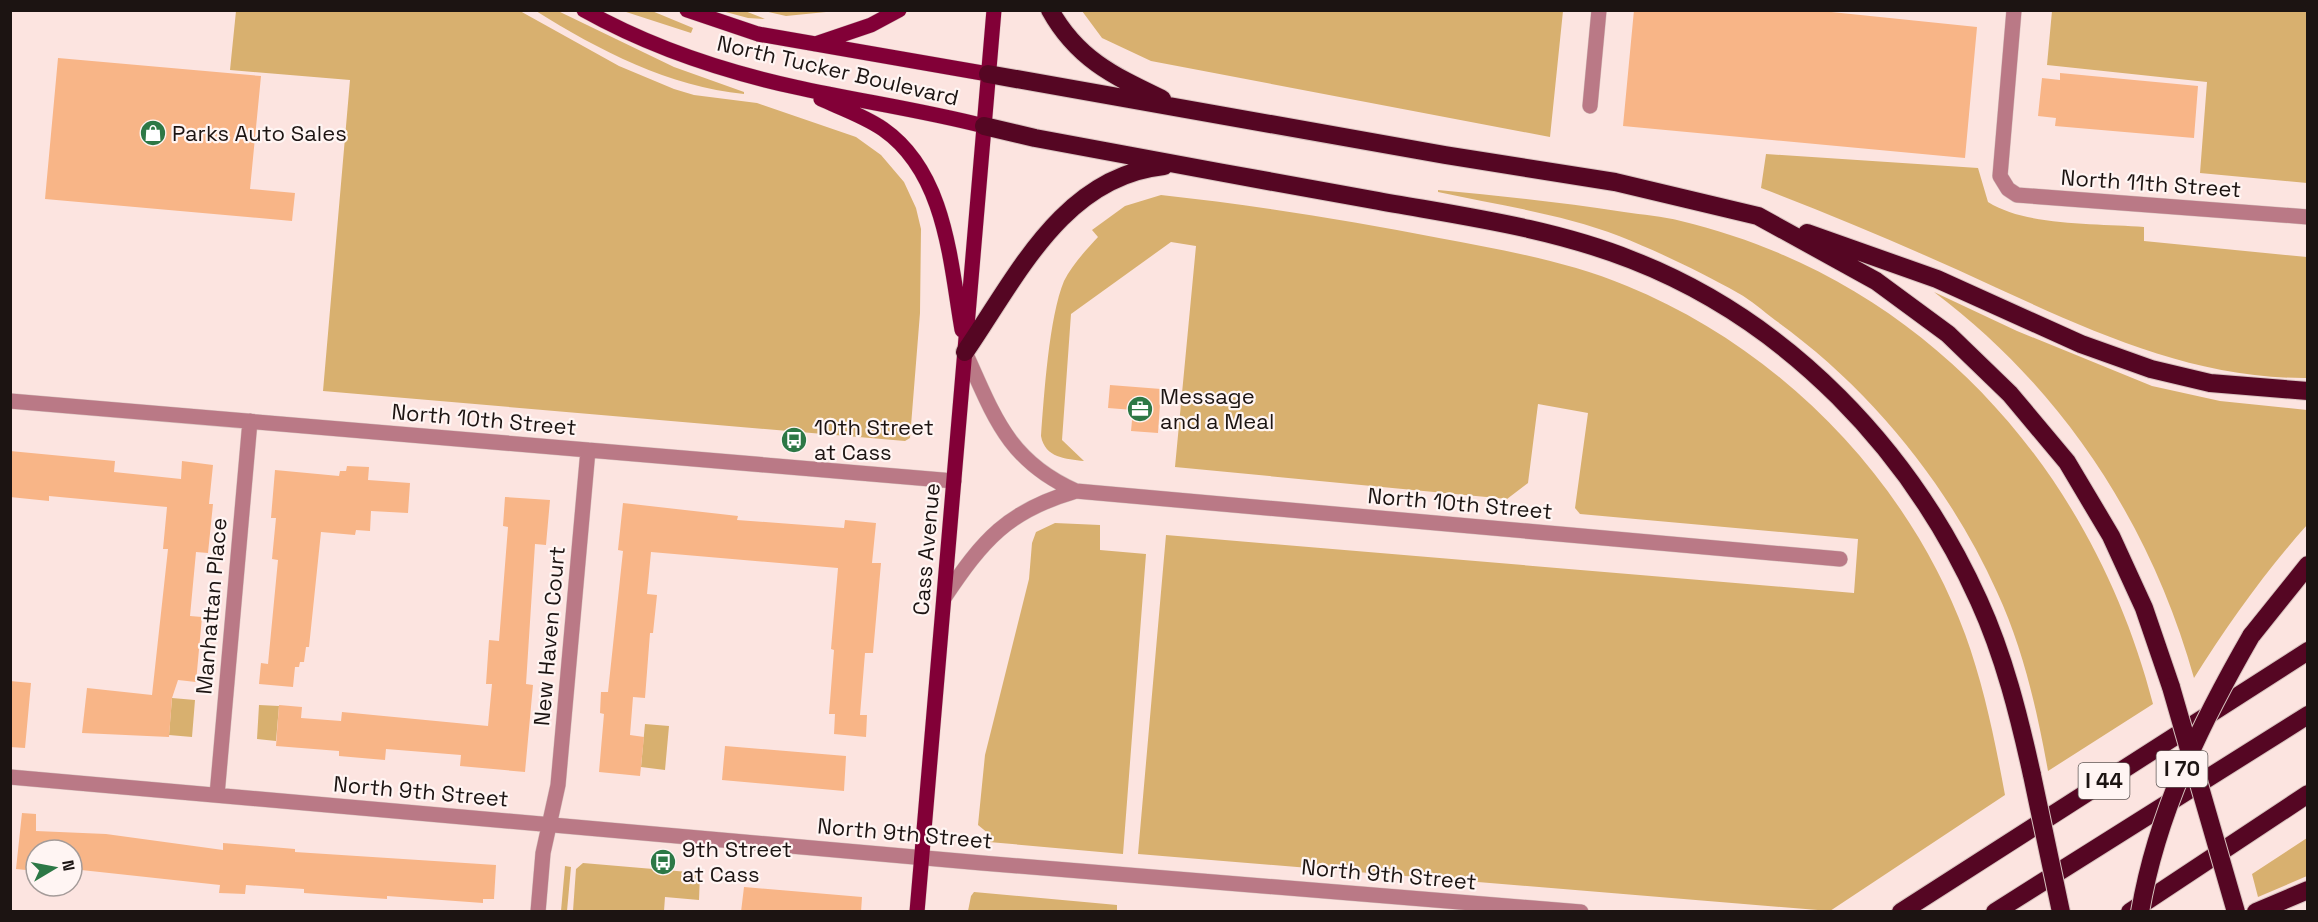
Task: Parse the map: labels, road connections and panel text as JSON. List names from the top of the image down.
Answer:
{
  "streets": {
    "highway": ["I 70", "I 44"],
    "main road": ["North Tucker Boulevard", "Cass Avenue"],
    "street": [
      "North 11th Street",
      "North 10th Street",
      "Manhattan Place",
      "New Haven Court",
      "North 9th Street"
    ]
  },
  "crossings": [
    ["North Tucker Boulevard", "Cass Avenue"],
    ["North 10th Street", "Cass Avenue"],
    ["North 10th Street", "Manhattan Place"],
    ["North 10th Street", "New Haven Court"],
    ["Cass Avenue", "North 9th Street"],
    ["Manhattan Place", "North 9th Street"],
    ["New Haven Court", "North 9th Street"]
  ],
  "places": {
    "shop": ["Parks Auto Sales"],
    "office": ["Message and a Meal"],
    "bus stop": ["10th Street at Cass", "9th Street at Cass"]
  },
  "north": "right"
}
